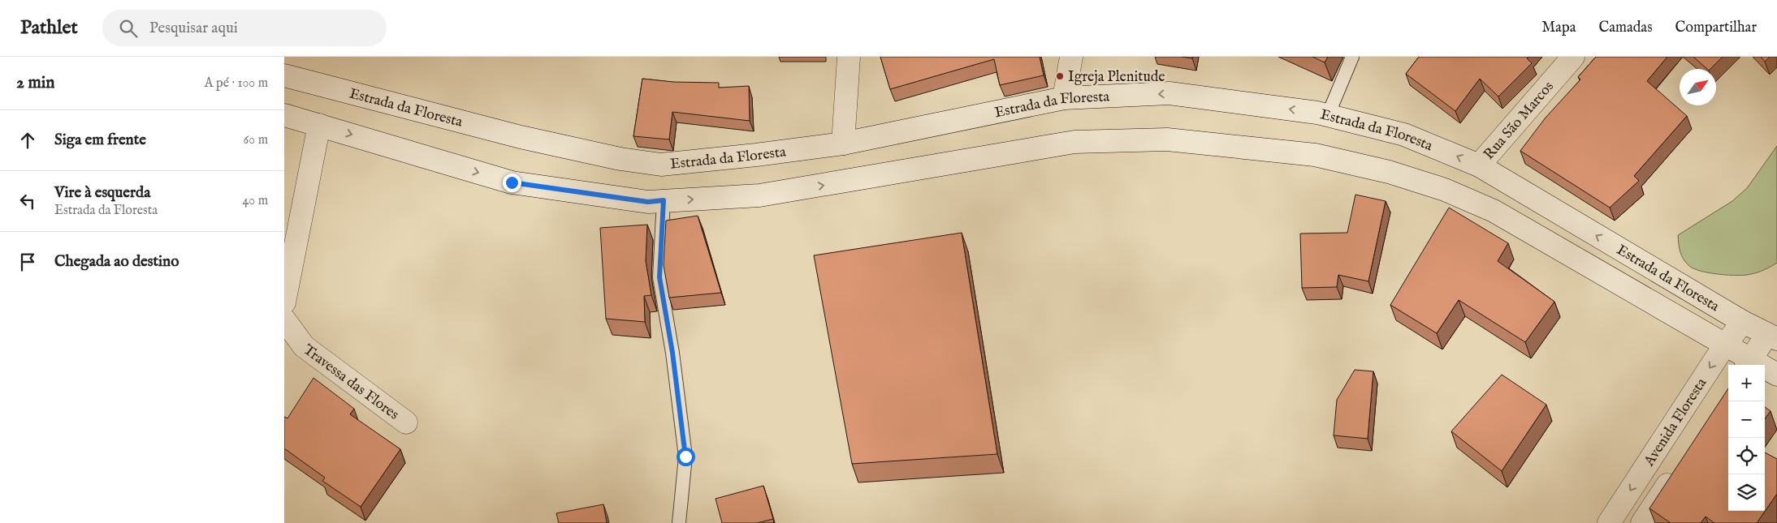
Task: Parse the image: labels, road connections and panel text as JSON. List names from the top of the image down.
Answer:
{
  "streets": {
    "main road": [
      "Estrada da Floresta",
      "Rua São Marcos",
      "Travessa das Flores",
      "Avenida Floresta"
    ]
  },
  "crossings": [
    ["Estrada da Floresta", "Rua São Marcos"],
    ["Estrada da Floresta", "Avenida Floresta"]
  ],
  "places": ["Igreja Plenitude"],
  "north": "top right",
  "page": {
    "header": "Pathlet",
    "search": "Pesquisar aqui",
    "nav": ["Mapa", "Camadas", "Compartilhar"],
    "heading": ["2 min", "A pé · 100 m"],
    "list": [
      ["Siga em frente", "60 m"],
      ["Vire à esquerda", "Estrada da Floresta", "40 m"],
      "Chegada ao destino"
    ],
    "map_buttons": ["+", "−"]
  }
}
